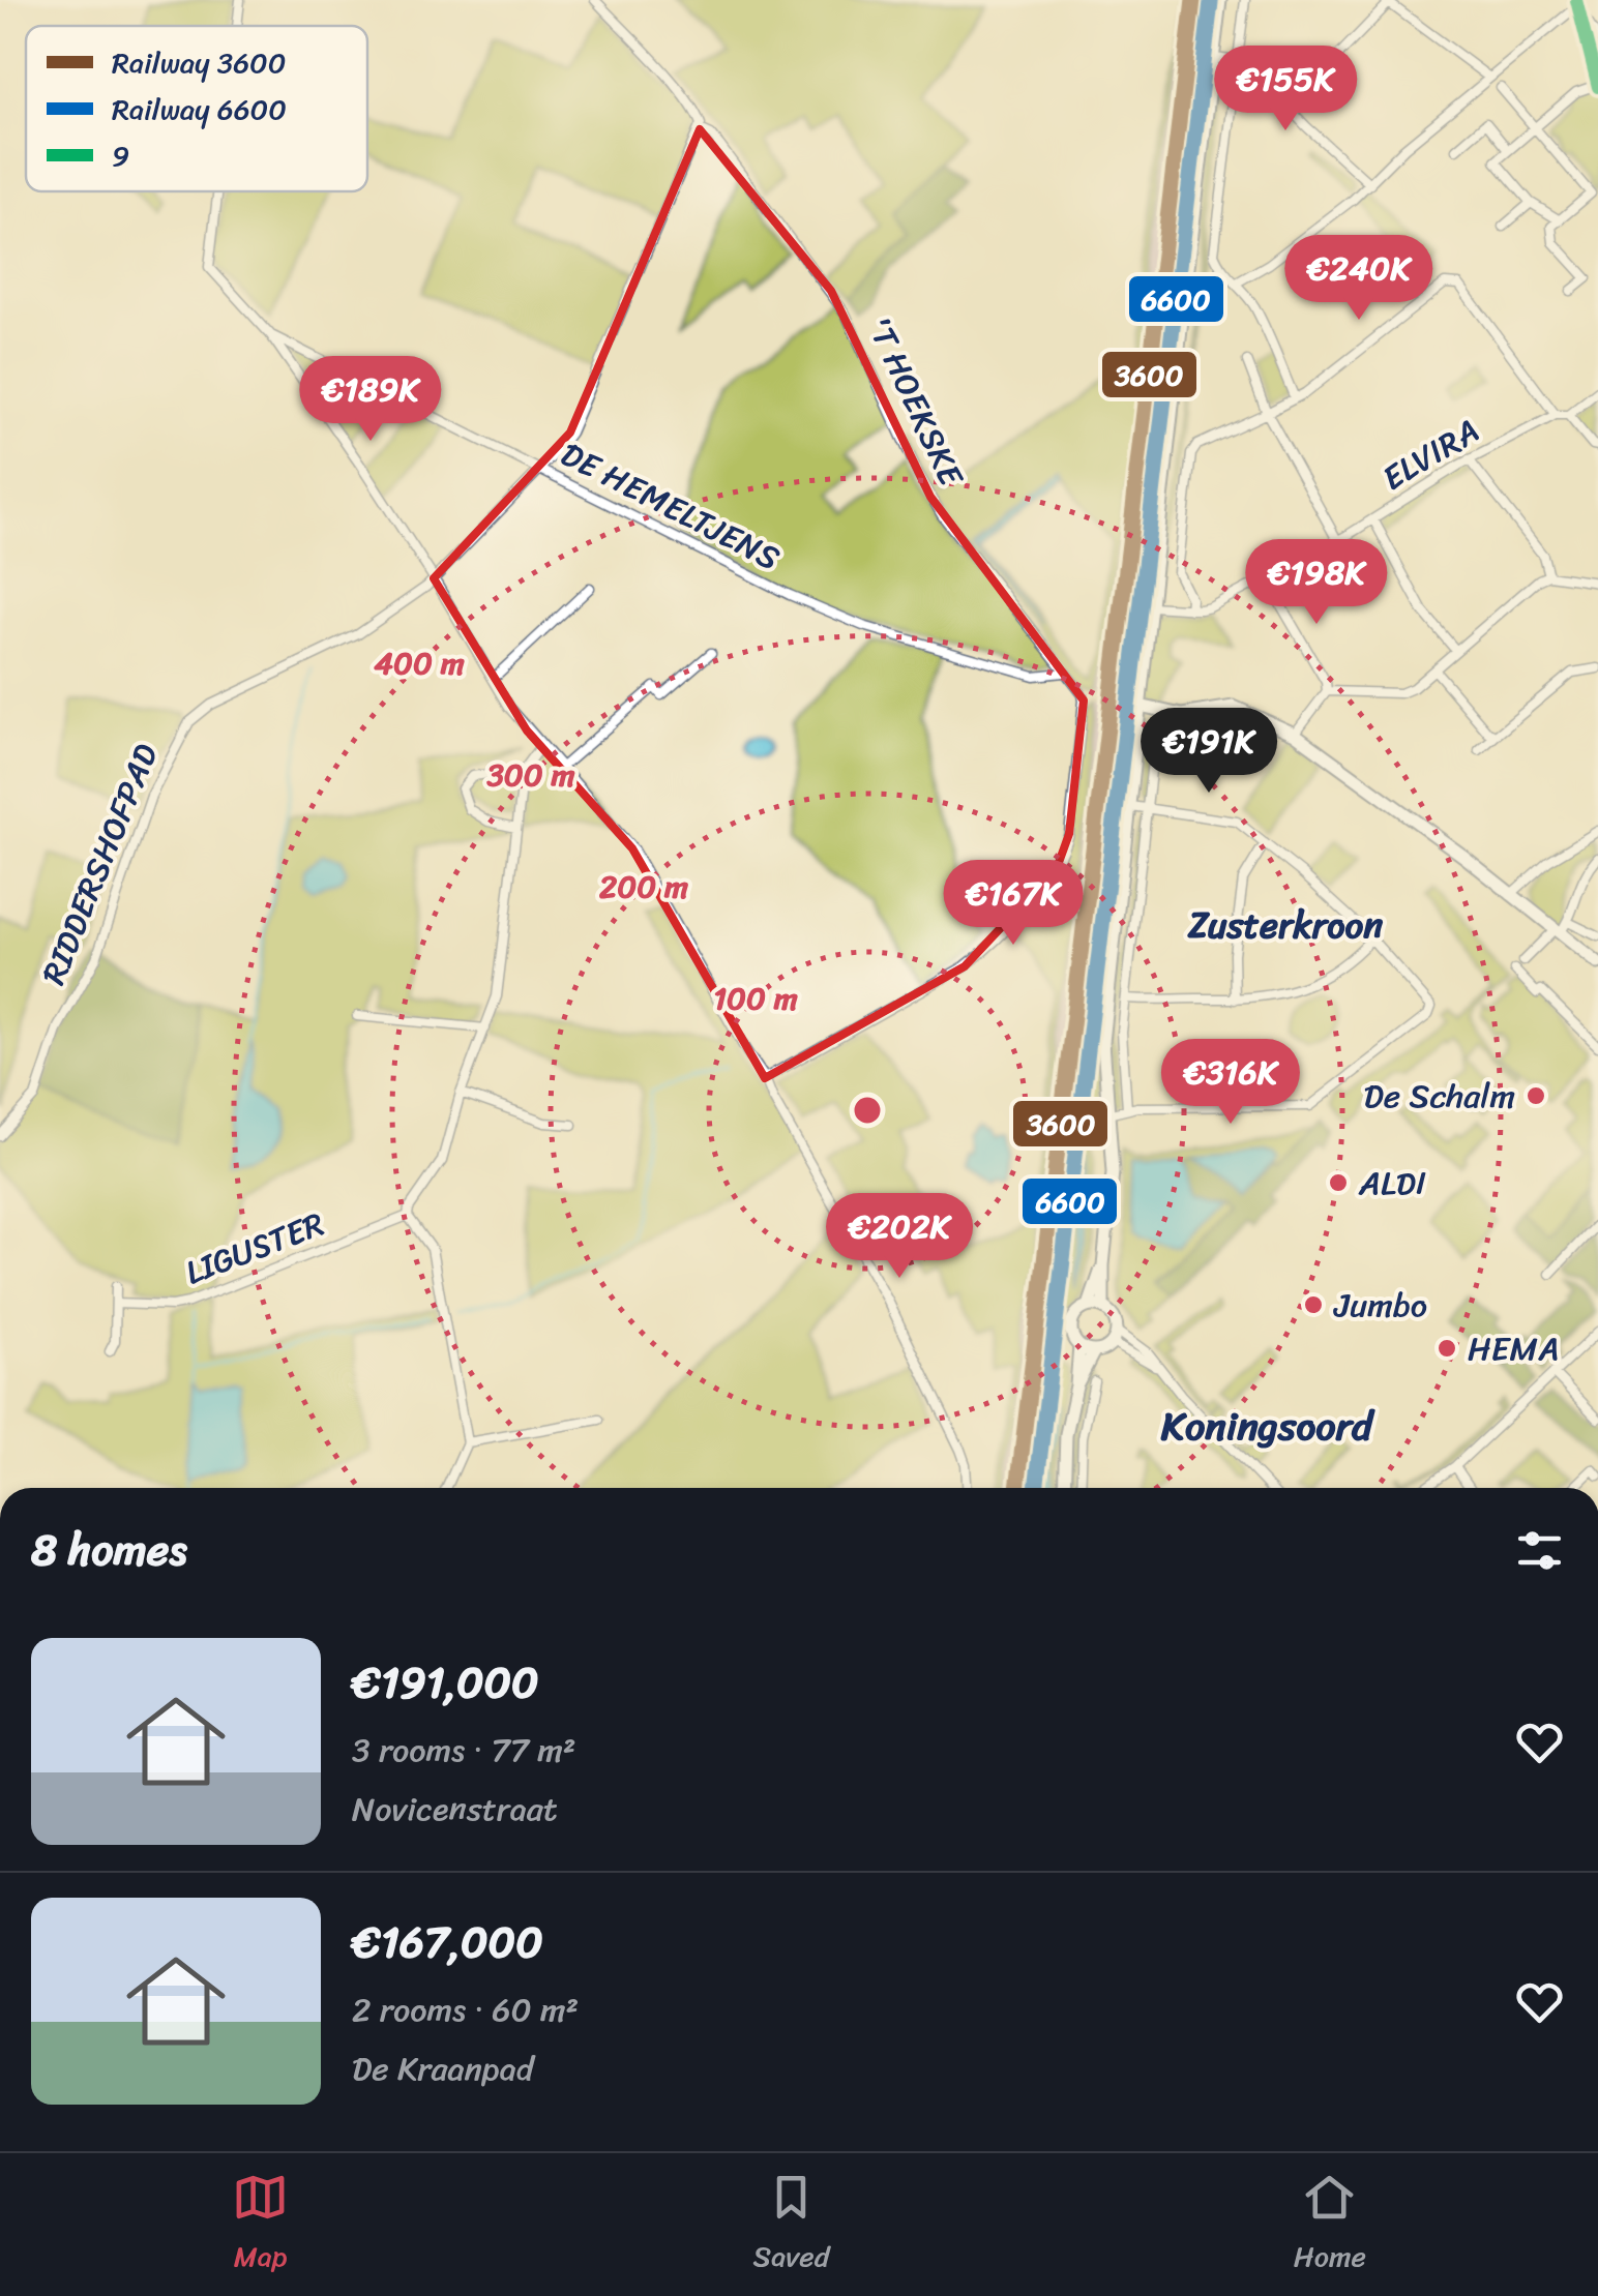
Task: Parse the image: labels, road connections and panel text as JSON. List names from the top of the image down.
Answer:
{
  "streets": {
    "street": [
      "'T HOEKSKE",
      "ELVIRA",
      "DE HEMELTJENS",
      "RIDDERSHOFPAD",
      "LIGUSTER"
    ]
  },
  "crossings": [
    ["'T HOEKSKE", "DE HEMELTJENS"],
    ["DE HEMELTJENS", "RIDDERSHOFPAD"]
  ],
  "districts": ["Zusterkroon", "Koningsoord"],
  "places": [
    "De Schalm",
    "ALDI",
    "Jumbo",
    "HEMA"
  ],
  "lines": ["rail line 3600", "transit line 9", "rail line 6600"],
  "legend": ["Railway 3600", "Railway 6600", "9"],
  "page": {
    "price": [
      "€155K",
      "€240K",
      "€189K",
      "€198K",
      "€191K",
      "€167K",
      "€316K",
      "€202K"
    ],
    "heading": "8 homes",
    "list": [
      {
        "name": "€191,000",
        "note": "3 rooms · 77 m² · Novicenstraat"
      },
      {
        "name": "€167,000",
        "note": "2 rooms · 60 m² · De Kraanpad"
      }
    ],
    "tabs": ["Map", "Saved", "Home"]
  },
  "rings": [
    "400 m",
    "300 m",
    "200 m",
    "100 m"
  ]
}
